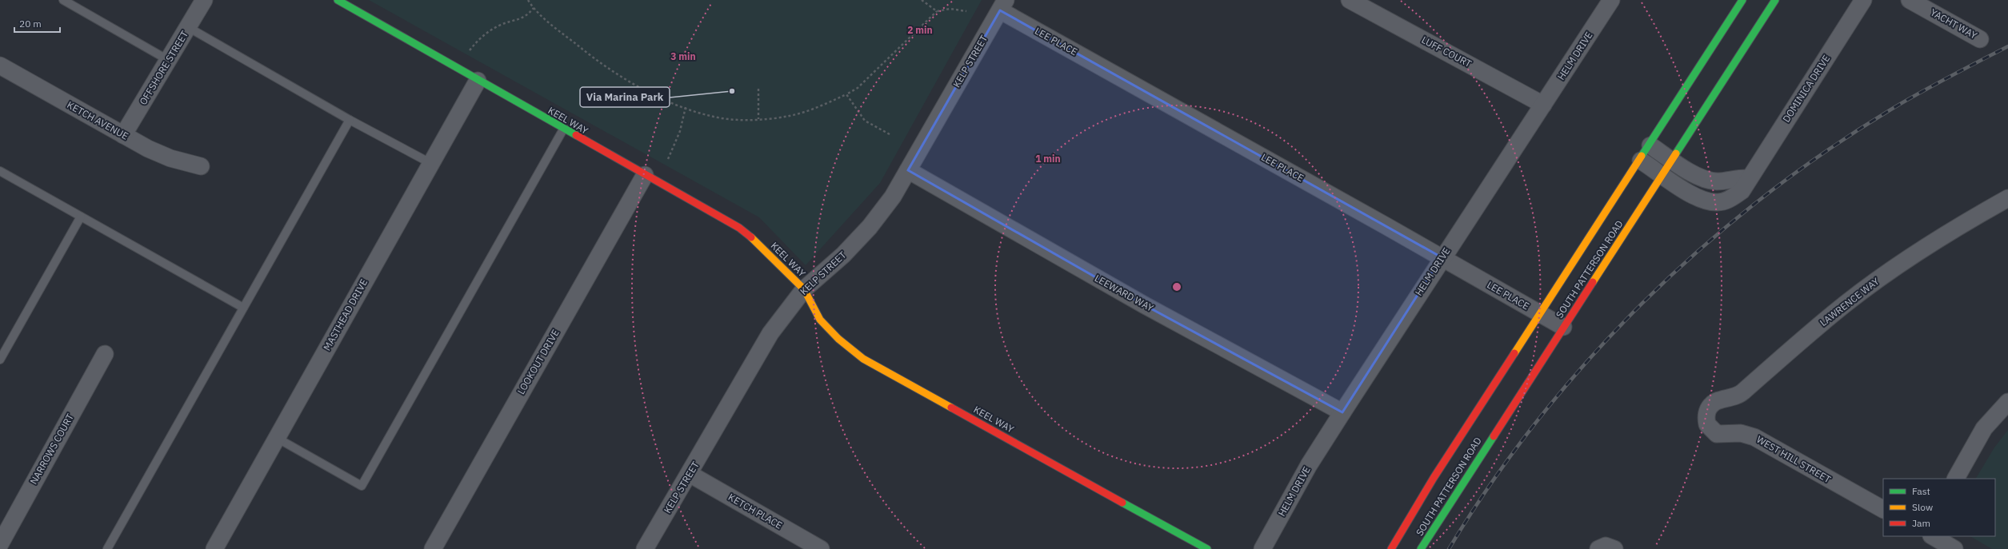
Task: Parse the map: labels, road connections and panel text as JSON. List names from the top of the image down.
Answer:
{
  "streets": {
    "street": [
      "YACHT WAY",
      "LEE PLACE",
      "LUFF COURT",
      "HELM DRIVE",
      "KELP STREET",
      "OFFSHORE STREET",
      "DOMINICA DRIVE",
      "KETCH AVENUE",
      "KEEL WAY",
      "SOUTH PATTERSON ROAD",
      "LEEWARD WAY",
      "LAWRENCE WAY",
      "MASTHEAD DRIVE",
      "LOOKOUT DRIVE",
      "NARROWS COURT",
      "WEST HILL STREET",
      "KETCH PLACE"
    ]
  },
  "crossings": [
    ["LEE PLACE", "HELM DRIVE"],
    ["LEE PLACE", "KELP STREET"],
    ["LEE PLACE", "SOUTH PATTERSON ROAD"],
    ["LUFF COURT", "HELM DRIVE"],
    ["HELM DRIVE", "LEEWARD WAY"],
    ["KELP STREET", "KEEL WAY"],
    ["KELP STREET", "LEEWARD WAY"],
    ["KELP STREET", "KETCH PLACE"],
    ["OFFSHORE STREET", "KETCH AVENUE"],
    ["DOMINICA DRIVE", "SOUTH PATTERSON ROAD"],
    ["KEEL WAY", "MASTHEAD DRIVE"],
    ["KEEL WAY", "LOOKOUT DRIVE"],
    ["LAWRENCE WAY", "WEST HILL STREET"]
  ],
  "places": ["Via Marina Park"],
  "legend": ["Fast", "Slow", "Jam"],
  "scale_bar": "20 m",
  "rings": ["2 min", "3 min", "1 min"]
}
